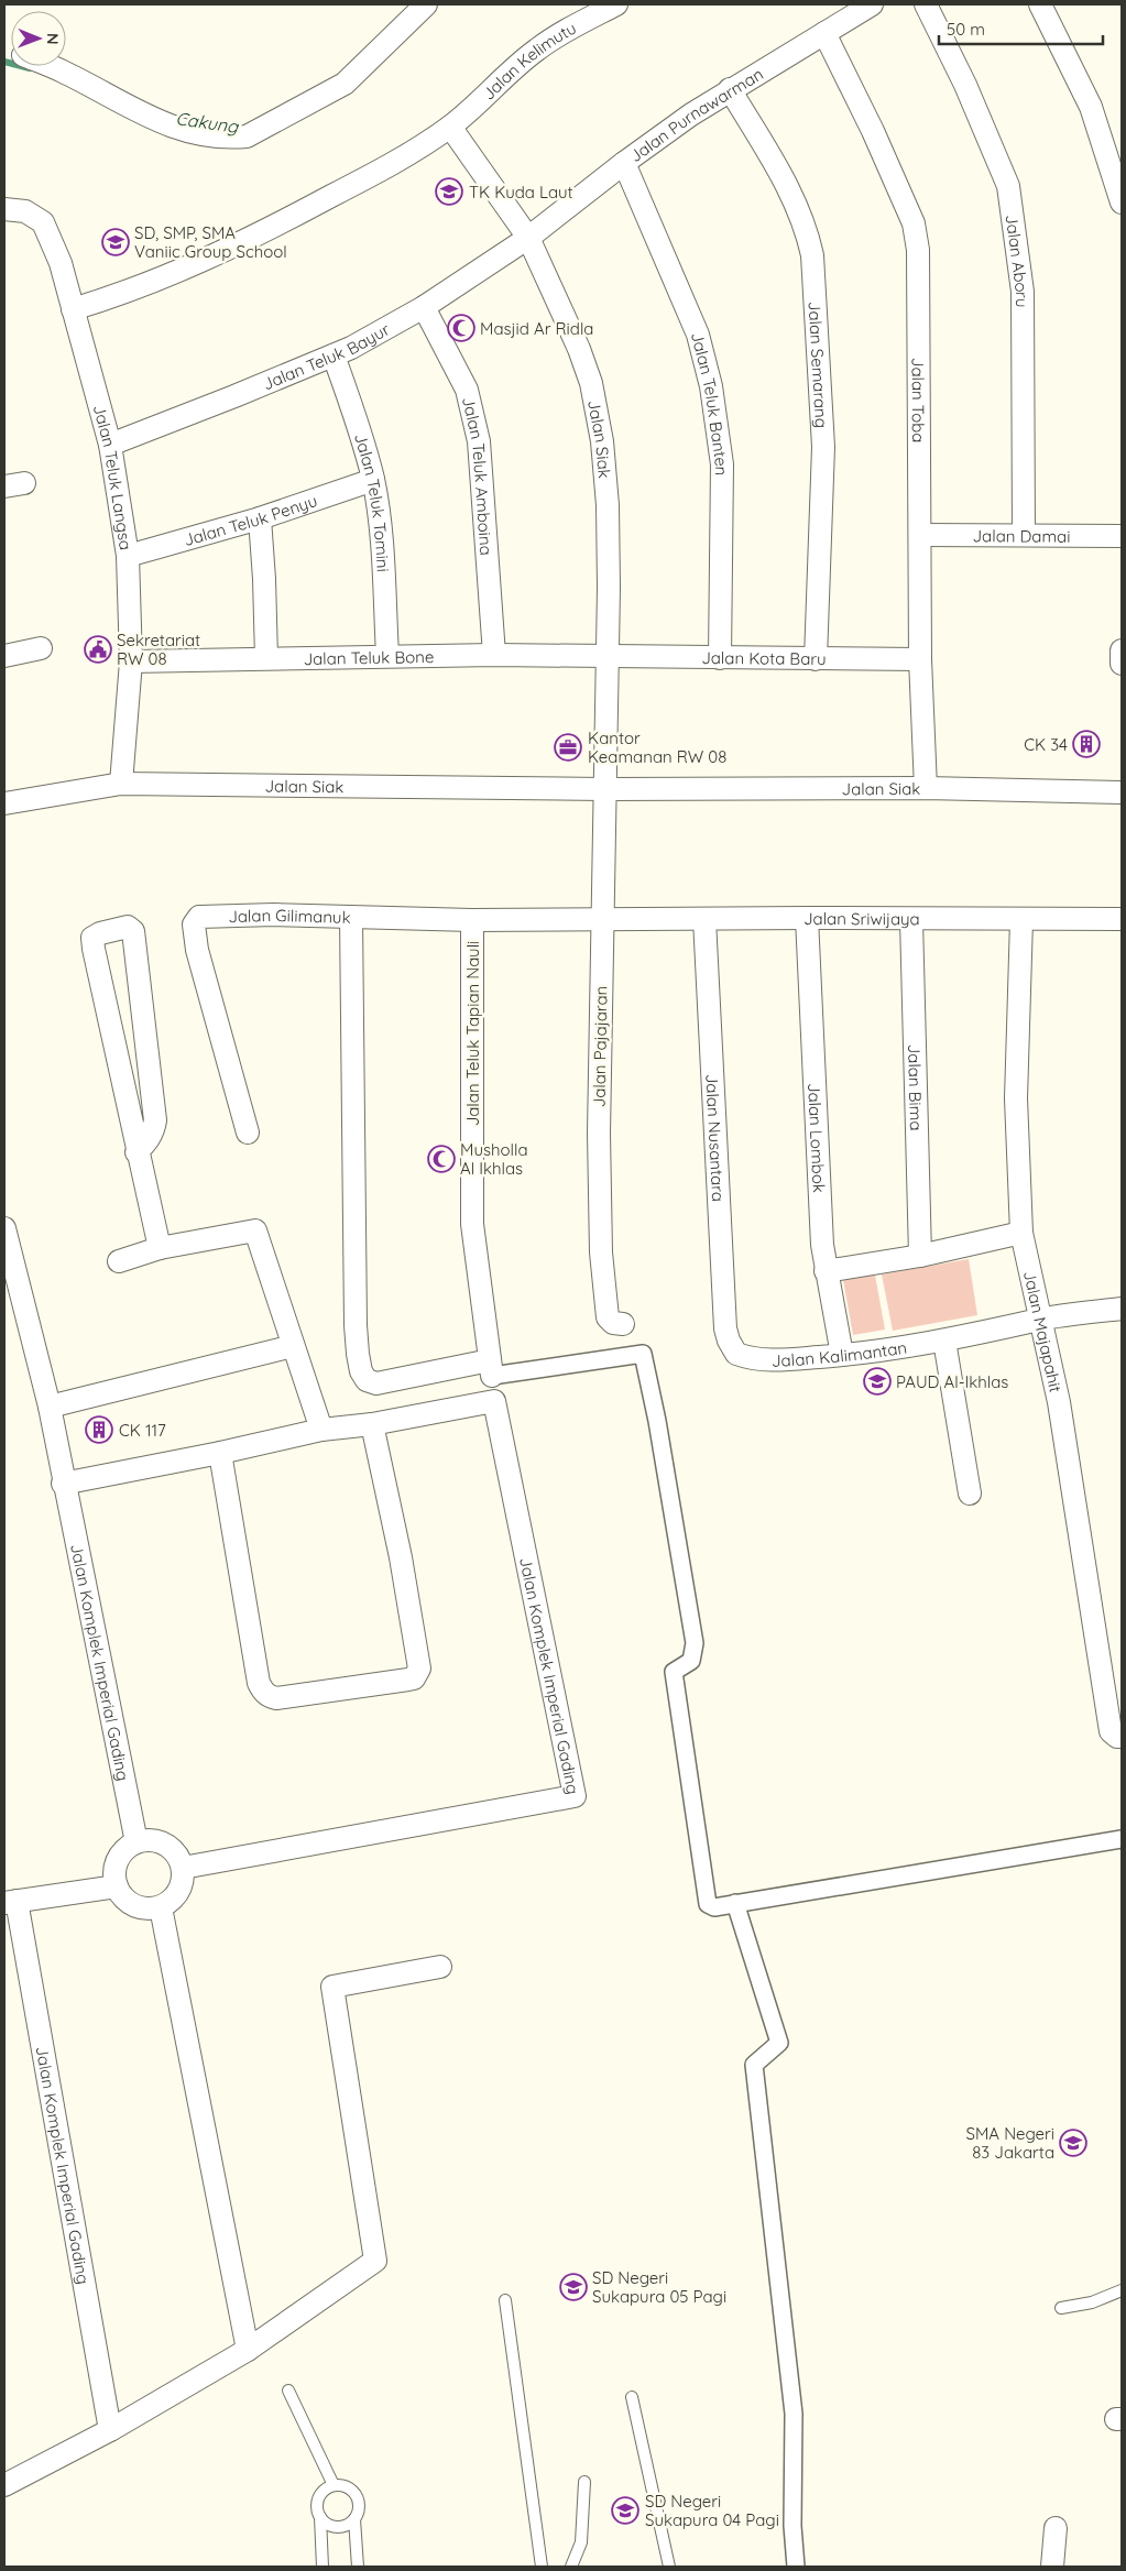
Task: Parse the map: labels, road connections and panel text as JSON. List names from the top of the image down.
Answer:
{
  "streets": {
    "street": [
      "Jalan Kelimutu",
      "Jalan Purnawarman",
      "Jalan Aboru",
      "Jalan Teluk Bayur",
      "Jalan Semarang",
      "Jalan Toba",
      "Jalan Teluk Banten",
      "Jalan Siak",
      "Jalan Teluk Amboina",
      "Jalan Teluk Langsa",
      "Jalan Teluk Tomini",
      "Jalan Teluk Penyu",
      "Jalan Damai",
      "Jalan Teluk Bone",
      "Jalan Kota Baru",
      "Jalan Gilimanuk",
      "Jalan Sriwijaya",
      "Jalan Teluk Tapian Nauli",
      "Jalan Pajajaran",
      "Jalan Bima",
      "Jalan Nusantara",
      "Jalan Lombok",
      "Jalan Majapahit",
      "Jalan Kalimantan",
      "Jalan Komplek Imperial Gading"
    ]
  },
  "crossings": [
    ["Jalan Kelimutu", "Jalan Siak"],
    ["Jalan Kelimutu", "Jalan Teluk Langsa"],
    ["Jalan Purnawarman", "Jalan Teluk Bayur"],
    ["Jalan Purnawarman", "Jalan Semarang"],
    ["Jalan Purnawarman", "Jalan Toba"],
    ["Jalan Purnawarman", "Jalan Teluk Banten"],
    ["Jalan Purnawarman", "Jalan Siak"],
    ["Jalan Aboru", "Jalan Damai"],
    ["Jalan Teluk Bayur", "Jalan Siak"],
    ["Jalan Teluk Bayur", "Jalan Teluk Amboina"],
    ["Jalan Teluk Bayur", "Jalan Teluk Langsa"],
    ["Jalan Teluk Bayur", "Jalan Teluk Tomini"],
    ["Jalan Semarang", "Jalan Kota Baru"],
    ["Jalan Toba", "Jalan Siak"],
    ["Jalan Toba", "Jalan Damai"],
    ["Jalan Toba", "Jalan Kota Baru"],
    ["Jalan Teluk Banten", "Jalan Kota Baru"],
    ["Jalan Siak", "Jalan Teluk Langsa"],
    ["Jalan Siak", "Jalan Teluk Bone"],
    ["Jalan Siak", "Jalan Kota Baru"],
    ["Jalan Siak", "Jalan Pajajaran"],
    ["Jalan Teluk Amboina", "Jalan Teluk Bone"],
    ["Jalan Teluk Langsa", "Jalan Teluk Penyu"],
    ["Jalan Teluk Langsa", "Jalan Teluk Bone"],
    ["Jalan Teluk Tomini", "Jalan Teluk Penyu"],
    ["Jalan Teluk Tomini", "Jalan Teluk Bone"],
    ["Jalan Teluk Bone", "Jalan Kota Baru"],
    ["Jalan Gilimanuk", "Jalan Sriwijaya"],
    ["Jalan Gilimanuk", "Jalan Teluk Tapian Nauli"],
    ["Jalan Gilimanuk", "Jalan Pajajaran"],
    ["Jalan Sriwijaya", "Jalan Pajajaran"],
    ["Jalan Sriwijaya", "Jalan Bima"],
    ["Jalan Sriwijaya", "Jalan Nusantara"],
    ["Jalan Sriwijaya", "Jalan Lombok"],
    ["Jalan Sriwijaya", "Jalan Majapahit"],
    ["Jalan Nusantara", "Jalan Kalimantan"],
    ["Jalan Lombok", "Jalan Kalimantan"],
    ["Jalan Majapahit", "Jalan Kalimantan"]
  ],
  "water": ["Cakung"],
  "places": {
    "school or university": [
      "TK Kuda Laut",
      "SD, SMP, SMA Vaniic Group School",
      "PAUD Al-Ikhlas",
      "SMA Negeri 83 Jakarta",
      "SD Negeri Sukapura 05 Pagi",
      "SD Negeri Sukapura 04 Pagi"
    ],
    "mosque": ["Masjid Ar Ridla", "Musholla Al Ikhlas"],
    "public building": ["Sekretariat RW 08"],
    "building": ["CK 34", "CK 117"],
    "office": ["Kantor Keamanan RW 08"]
  },
  "scale_bar": "50 m",
  "north": "right"
}
